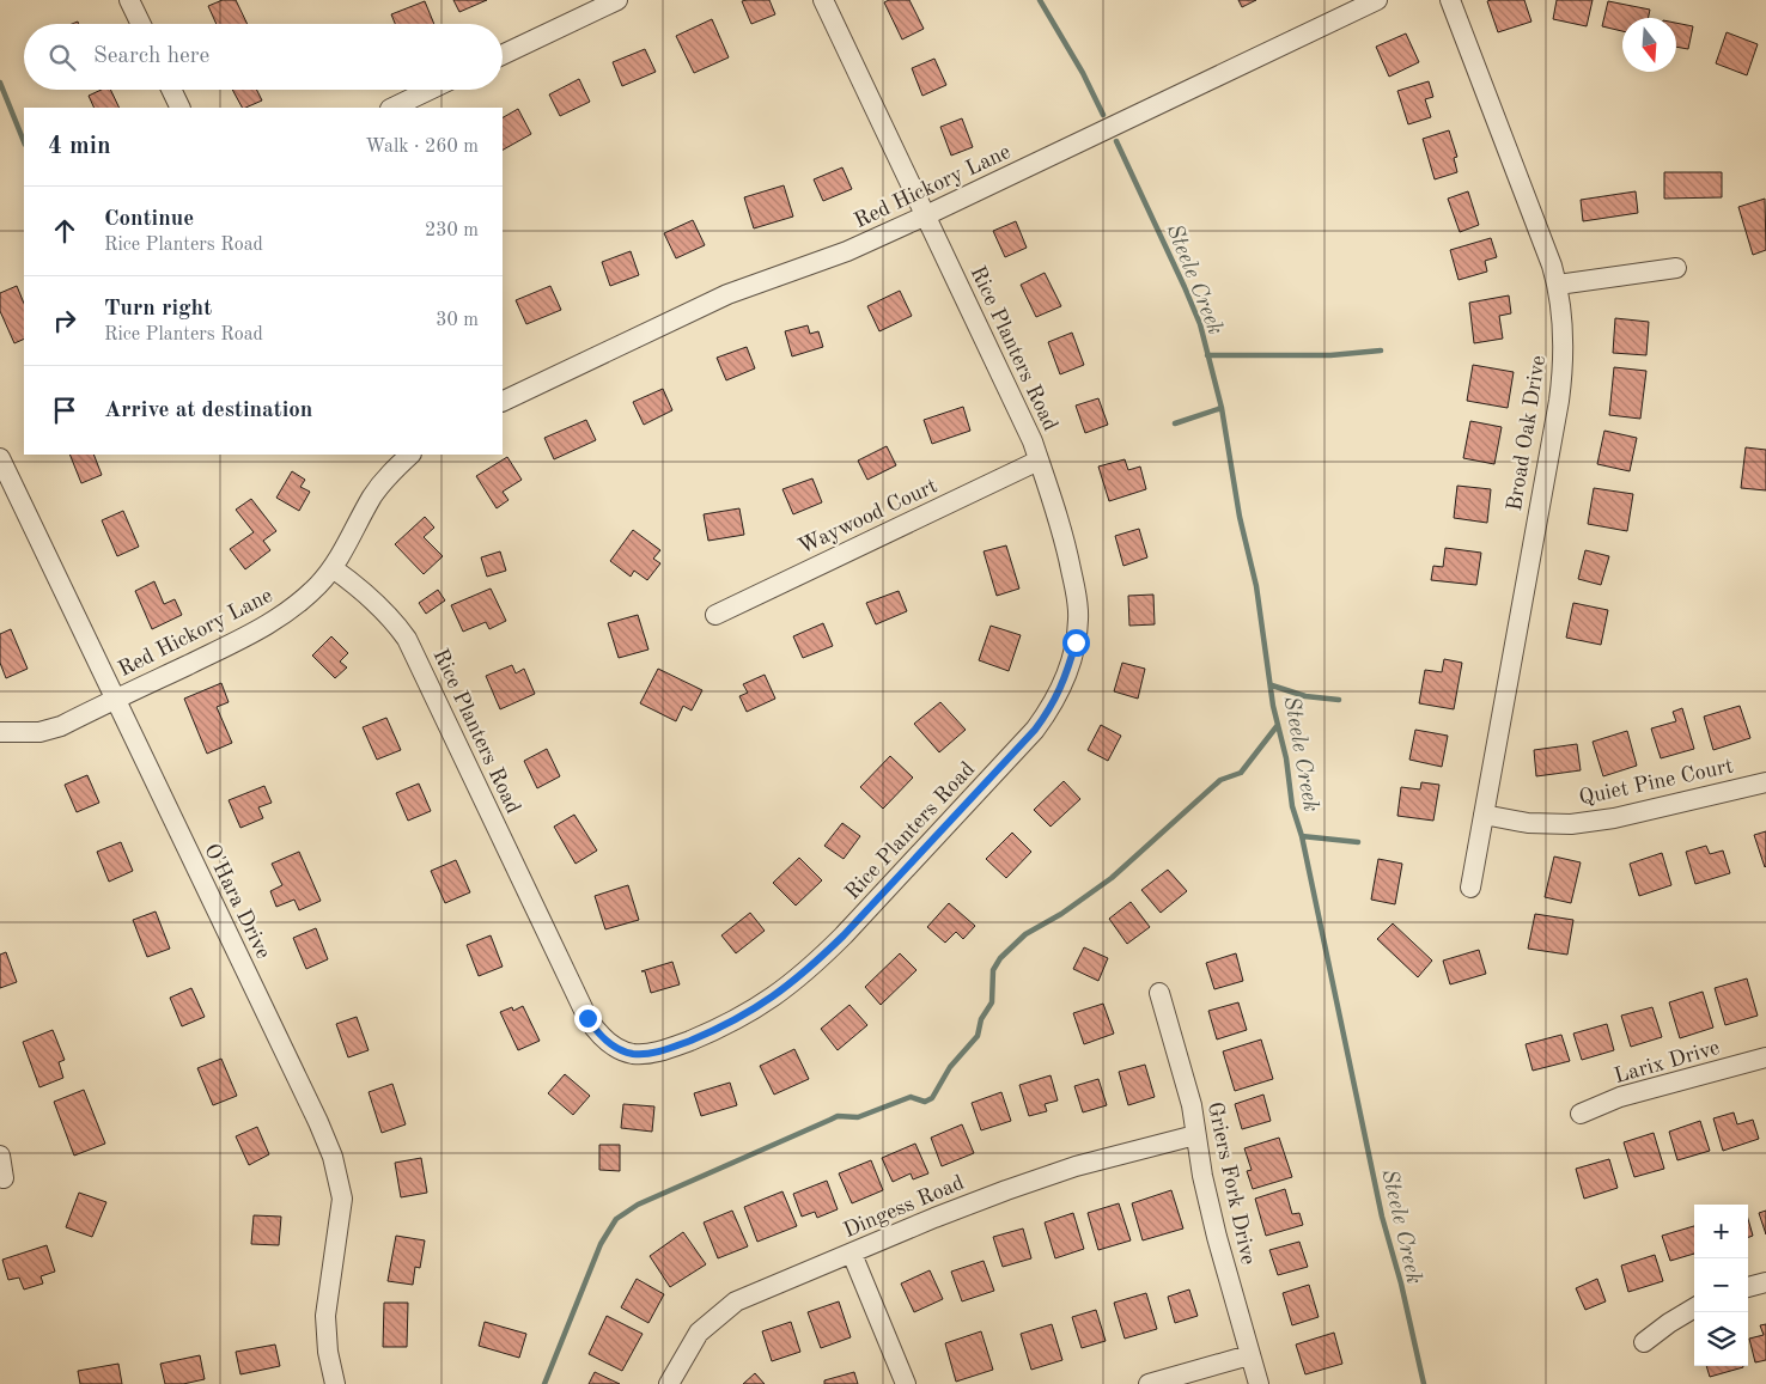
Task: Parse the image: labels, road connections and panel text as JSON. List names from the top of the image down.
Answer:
{
  "streets": {
    "street": [
      "Red Hickory Lane",
      "Rice Planters Road",
      "Broad Oak Drive",
      "Waywood Court",
      "Quiet Pine Court",
      "O'Hara Drive",
      "Larix Drive",
      "Griers Fork Drive",
      "Dingess Road"
    ]
  },
  "crossings": [
    ["Red Hickory Lane", "Rice Planters Road"],
    ["Red Hickory Lane", "O'Hara Drive"],
    ["Rice Planters Road", "Waywood Court"],
    ["Broad Oak Drive", "Quiet Pine Court"],
    ["Griers Fork Drive", "Dingess Road"]
  ],
  "water": ["Steele Creek"],
  "north": "bottom",
  "page": {
    "search": "Search here",
    "heading": ["4 min", "Walk · 260 m"],
    "list": [
      ["Continue", "Rice Planters Road", "230 m"],
      ["Turn right", "Rice Planters Road", "30 m"],
      "Arrive at destination"
    ],
    "map_buttons": ["+", "−"]
  }
}
